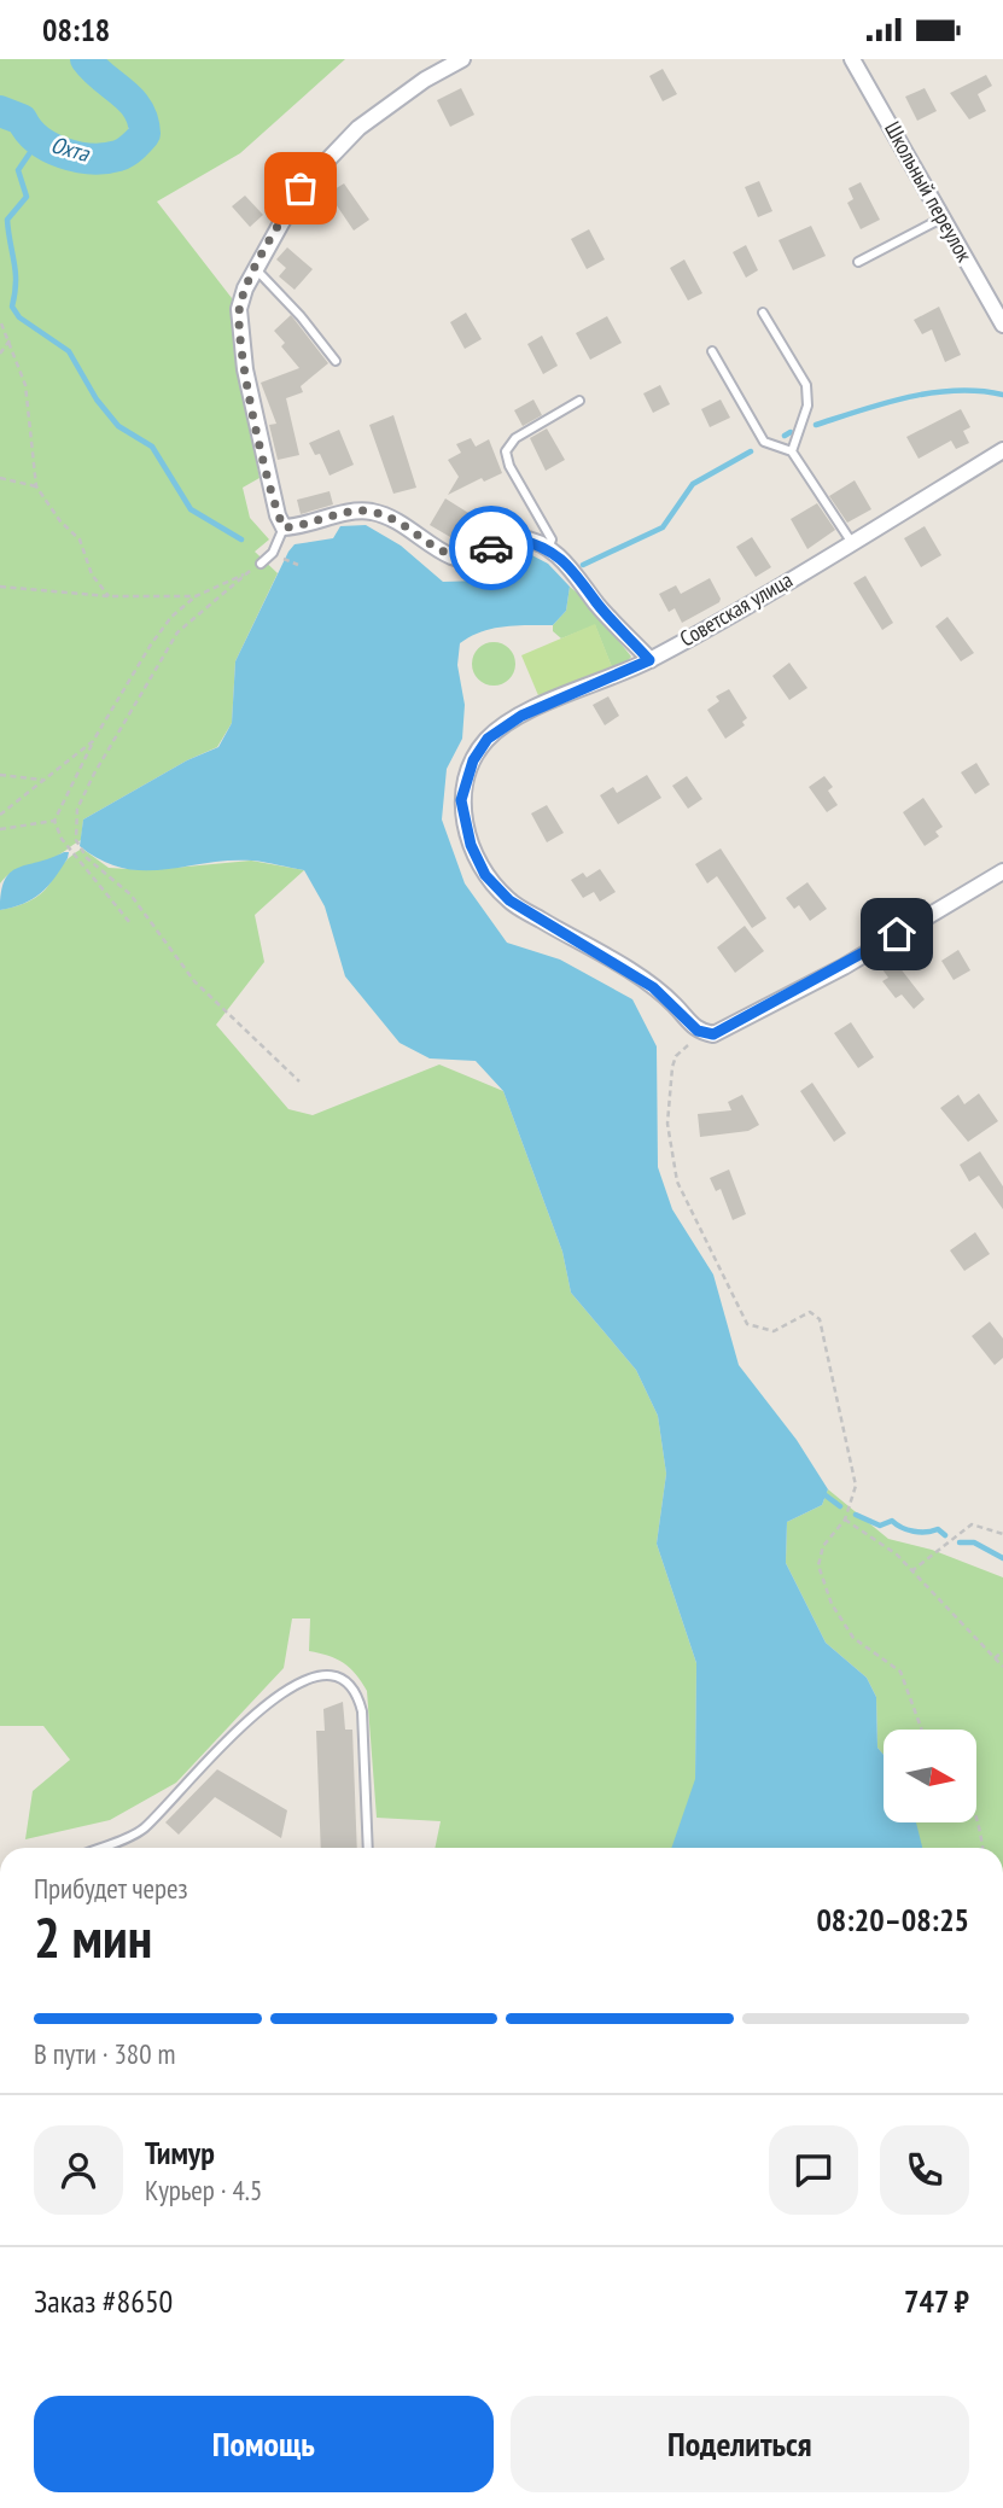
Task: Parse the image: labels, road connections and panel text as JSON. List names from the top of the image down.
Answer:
{
  "streets": {
    "street": ["Школьный переулок", "Советская улица"]
  },
  "water": ["Охта"],
  "north": "right",
  "page": {
    "status": "08:18",
    "heading": ["2 мин", "Прибудет через", "08:20–08:25"],
    "panel": [
      "Тимур",
      "Курьер · 4.5",
      "Заказ #8650",
      "747 ₽"
    ],
    "bar": "В пути · 380 m",
    "buttons": ["Помощь", "Поделиться"]
  }
}
